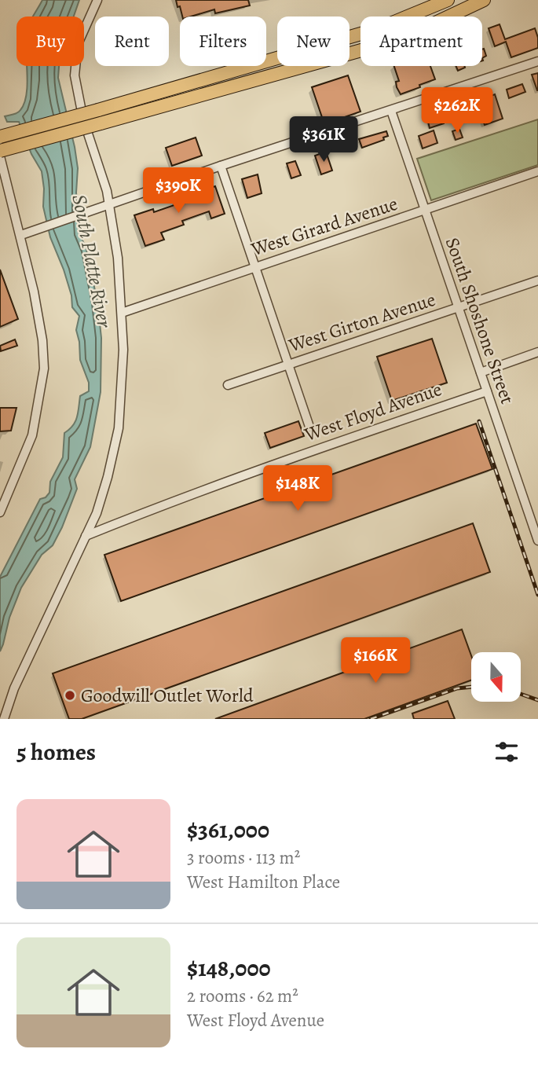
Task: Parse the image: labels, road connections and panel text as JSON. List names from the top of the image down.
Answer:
{
  "streets": {
    "street": [
      "West Girard Avenue",
      "South Shoshone Street",
      "West Girton Avenue",
      "West Floyd Avenue"
    ]
  },
  "crossings": [
    ["West Girard Avenue", "South Shoshone Street"],
    ["South Shoshone Street", "West Girton Avenue"],
    ["South Shoshone Street", "West Floyd Avenue"]
  ],
  "water": ["South Platte River"],
  "places": ["Goodwill Outlet World"],
  "north": "bottom",
  "page": {
    "chip": [
      "Buy",
      "Rent",
      "Filters",
      "New",
      "Apartment"
    ],
    "price": [
      "$262K",
      "$361K",
      "$390K",
      "$148K",
      "$166K"
    ],
    "heading": "5 homes",
    "list": [
      {
        "name": "$361,000",
        "note": "3 rooms · 113 m² · West Hamilton Place"
      },
      {
        "name": "$148,000",
        "note": "2 rooms · 62 m² · West Floyd Avenue"
      }
    ]
  }
}
